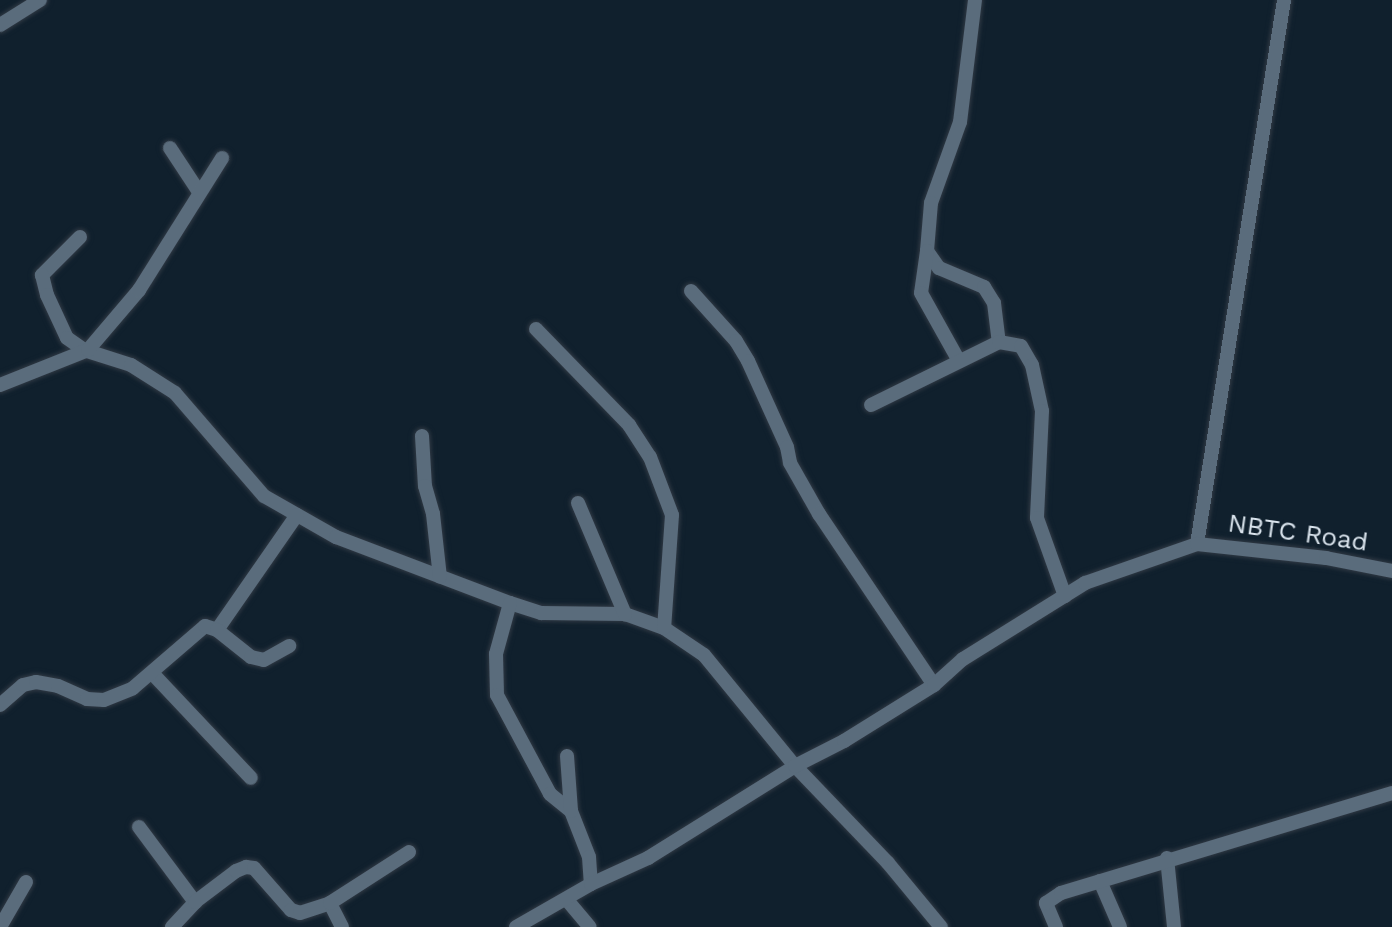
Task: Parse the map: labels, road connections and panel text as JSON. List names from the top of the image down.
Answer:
{
  "streets": {
    "street": ["NBTC Road"]
  }
}
